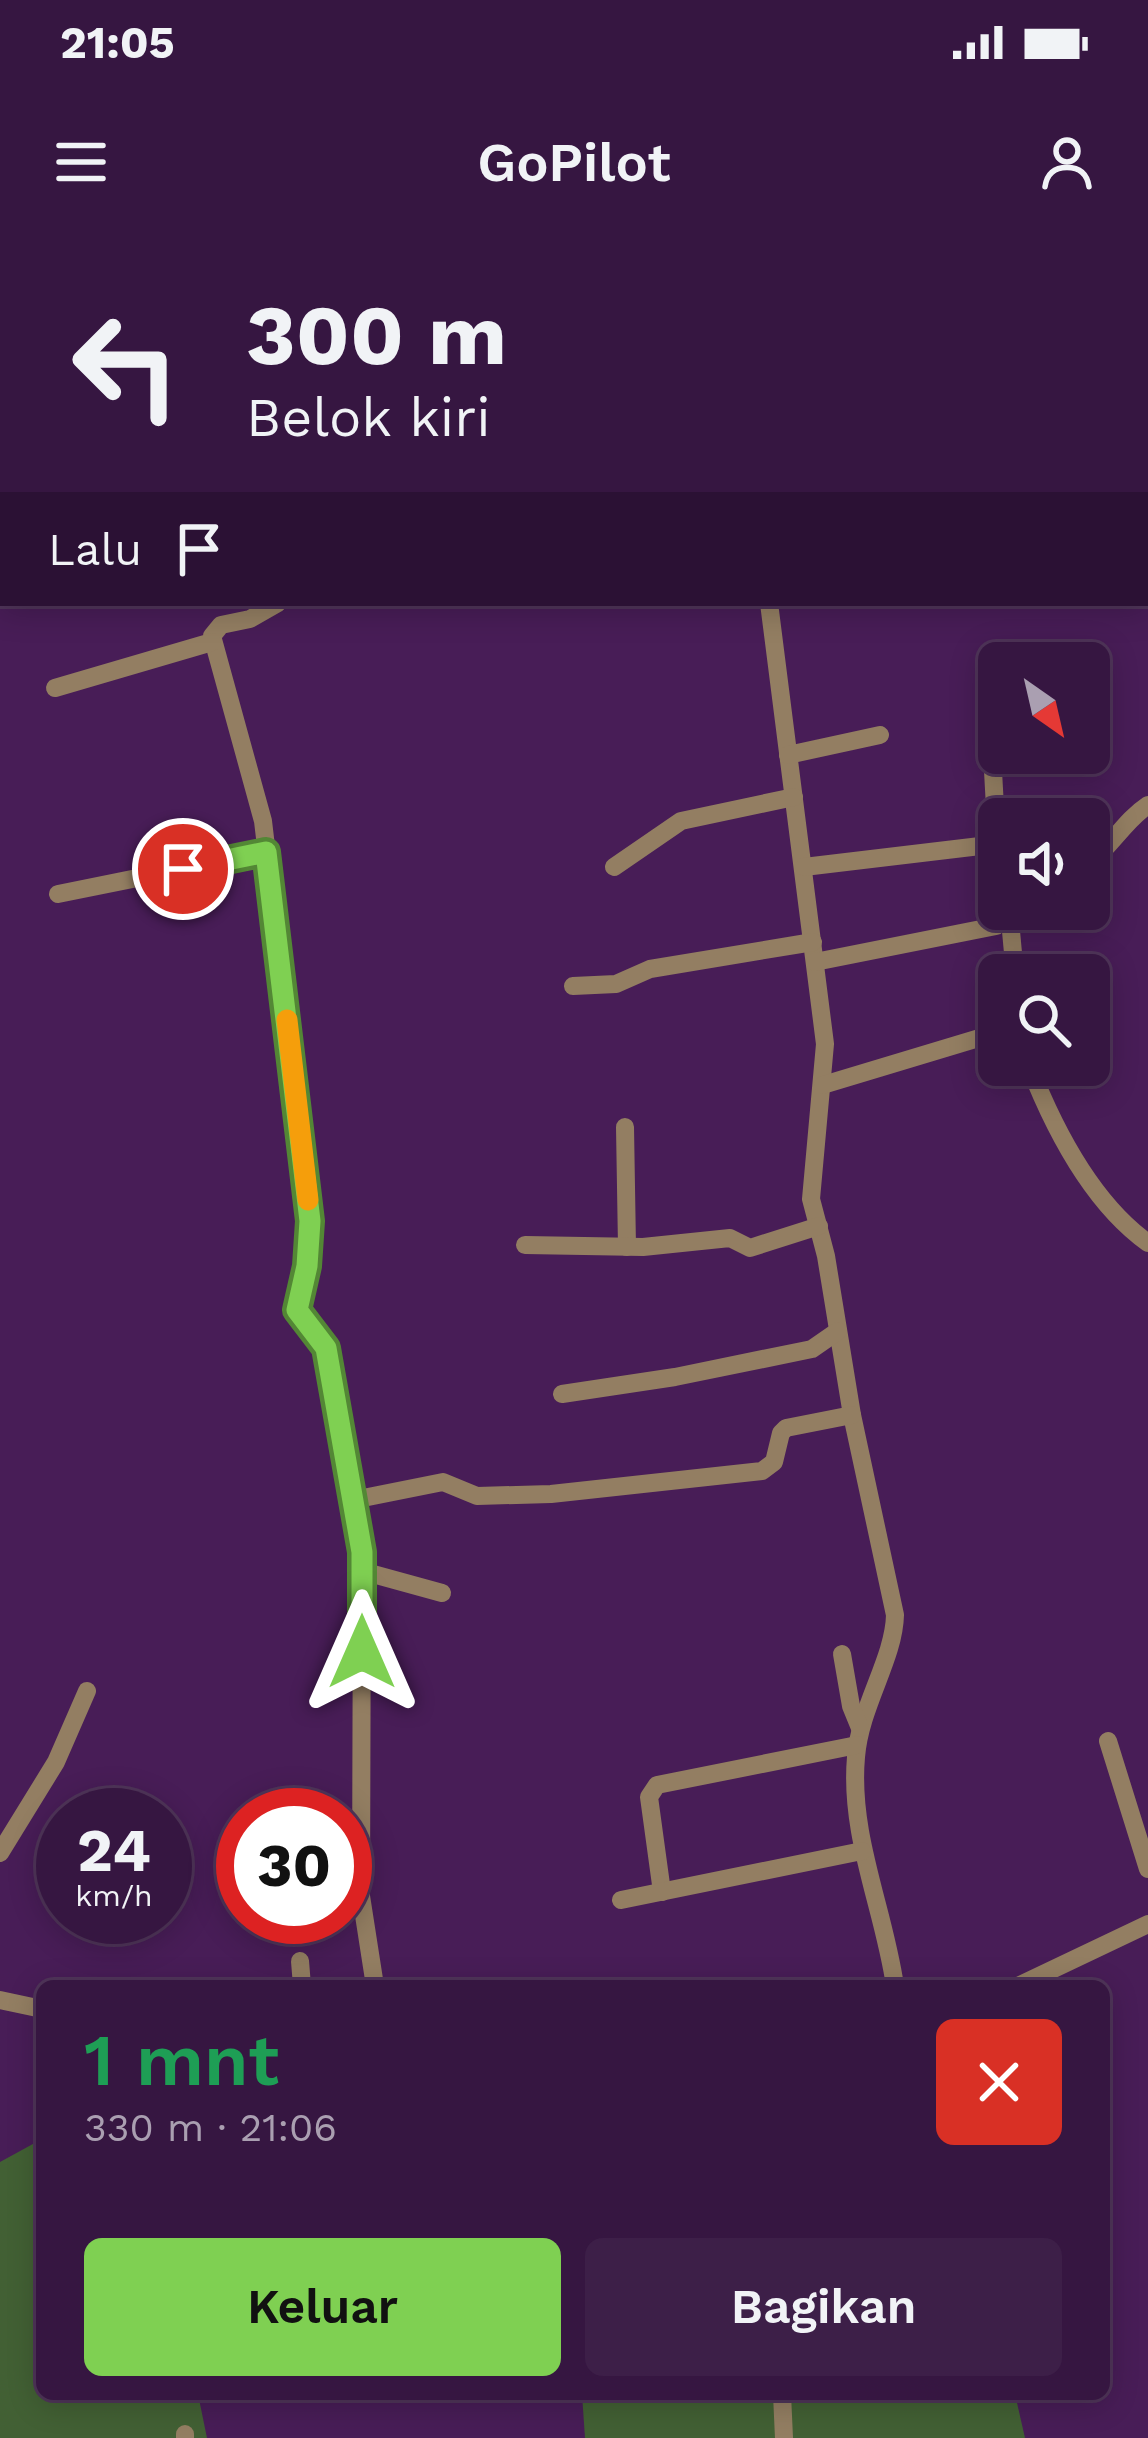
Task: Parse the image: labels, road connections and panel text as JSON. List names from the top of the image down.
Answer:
{
  "north": "bottom right",
  "page": {
    "status": "21:05",
    "header": "GoPilot",
    "turn": ["300 m", "Belok kiri"],
    "then": "Lalu",
    "speed": "24 km/h",
    "limit": "30",
    "heading": ["1 mnt", "330 m · 21:06"],
    "buttons": ["Keluar", "Bagikan"]
  }
}
